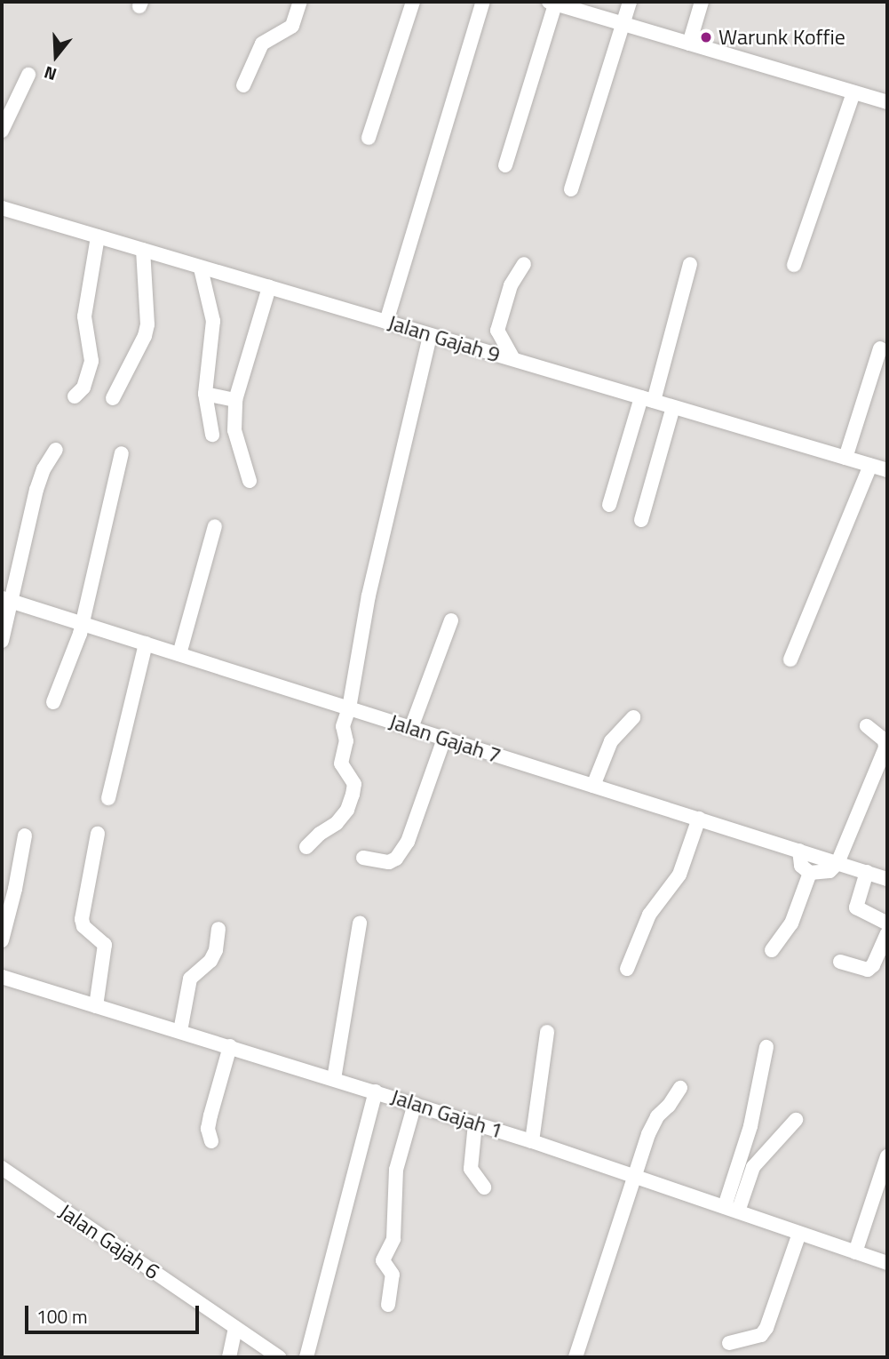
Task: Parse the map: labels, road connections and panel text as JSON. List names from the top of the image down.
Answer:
{
  "streets": {
    "street": [
      "Jalan Gajah 9",
      "Jalan Gajah 7",
      "Jalan Gajah 1",
      "Jalan Gajah 6"
    ]
  },
  "places": ["Warunk Koffie"],
  "scale_bar": "100 m",
  "north": "bottom"
}
